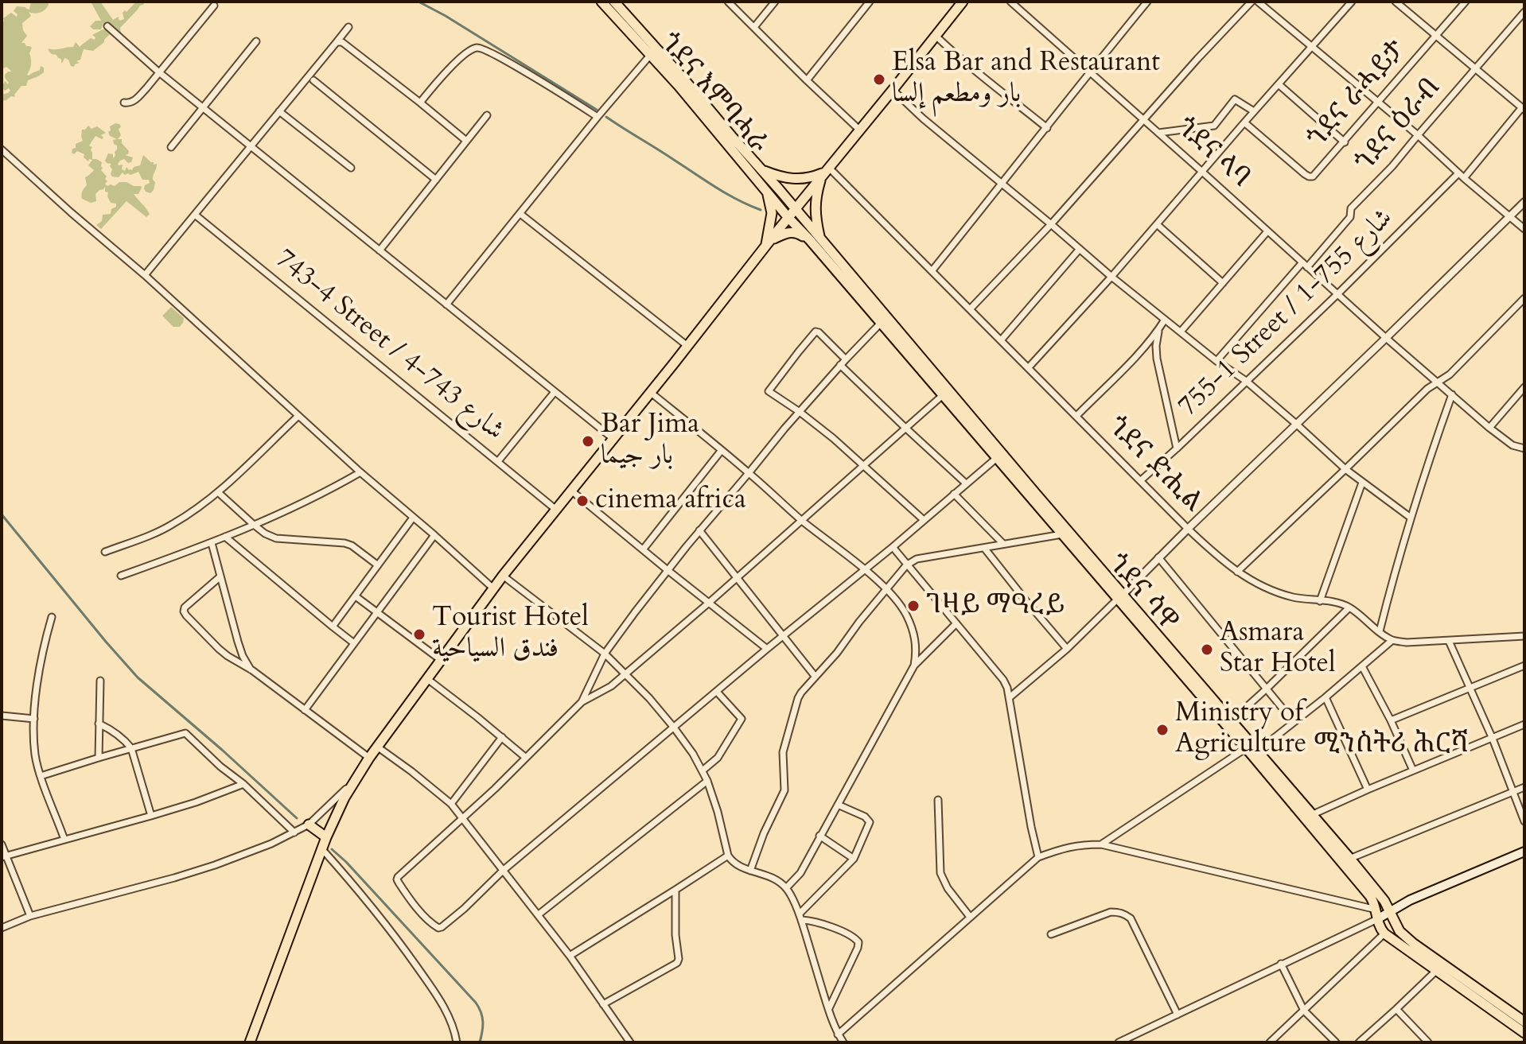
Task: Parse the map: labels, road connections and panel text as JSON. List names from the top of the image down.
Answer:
{
  "streets": {
    "main road": ["ጎደና እምባሓራ", "ጎደና ሳዋ"],
    "street": [
      "ጎደና ራሓይታ",
      "ጎደና ዕራብ",
      "ጎደና ላባ",
      "755-1 Street / شارع 755-1",
      "743-4 Street / شارع 743-4",
      "ጎደና ድሒል"
    ]
  },
  "crossings": [
    ["ጎደና እምባሓራ", "ጎደና ሳዋ"],
    ["ጎደና ዕራብ", "ጎደና ላባ"],
    ["ጎደና ላባ", "755-1 Street / شارع 755-1"],
    ["755-1 Street / شارع 755-1", "ጎደና ድሒል"]
  ],
  "places": [
    "Elsa Bar and Restaurant بار ومطعم إلسا",
    "Bar Jima بار جيما",
    "cinema africa",
    "ገዛይ ማዓረይ",
    "Tourist Hotel فندق السياحية",
    "Asmara Star Hotel",
    "Ministry of Agriculture ሚንስትሪ ሕርሻ"
  ]
}
